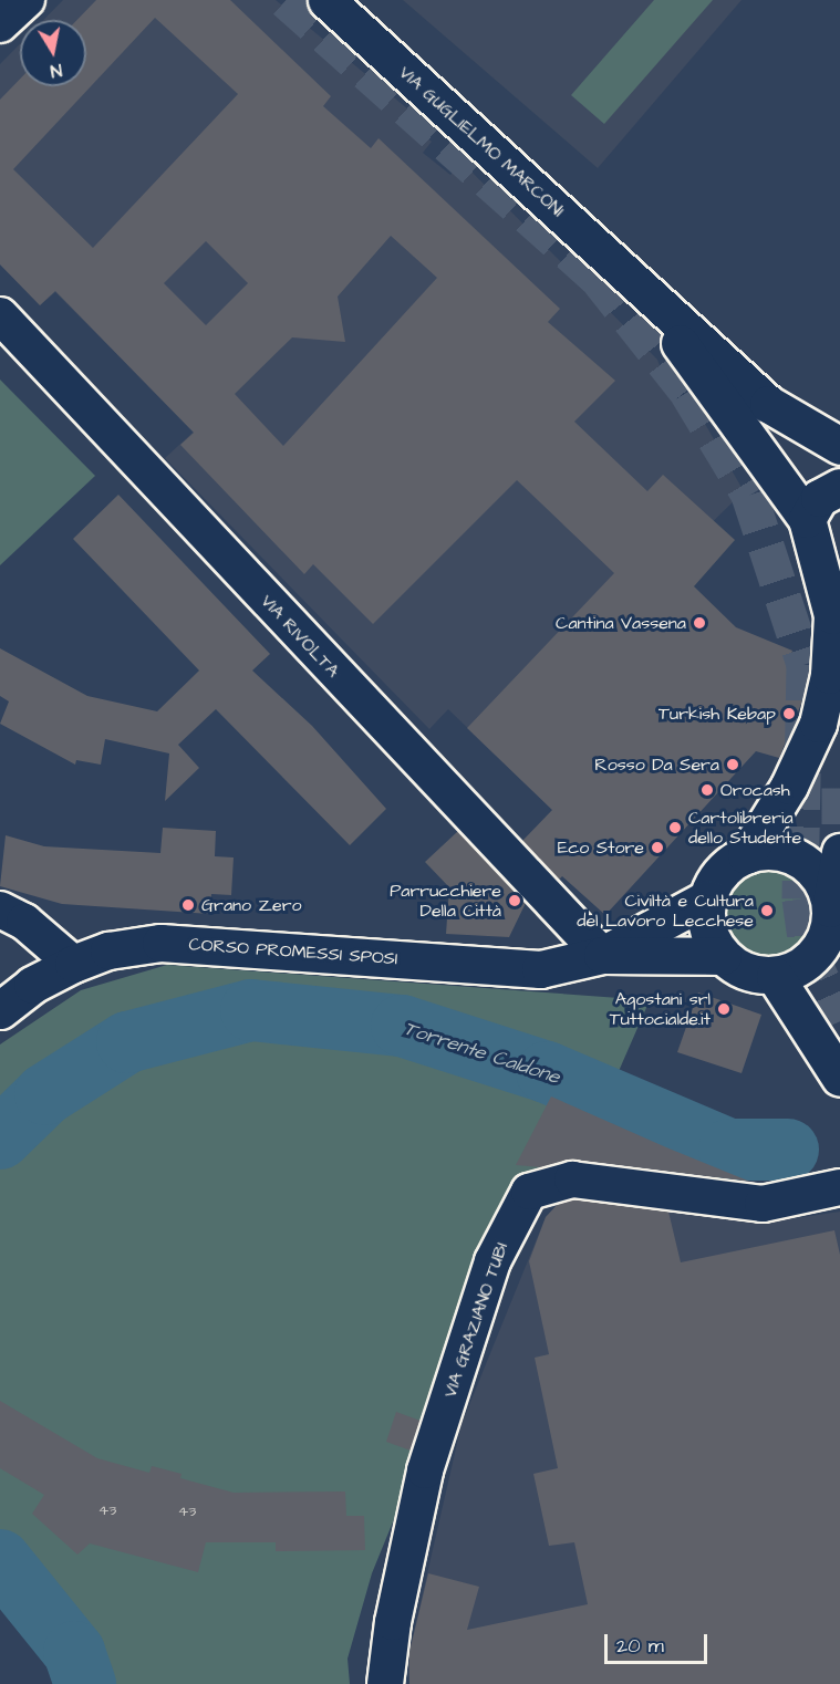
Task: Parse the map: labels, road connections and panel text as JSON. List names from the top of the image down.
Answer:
{
  "streets": {
    "street": [
      "VIA GUGLIELMO MARCONI",
      "VIA RIVOLTA",
      "CORSO PROMESSI SPOSI",
      "VIA GRAZIANO TUBI"
    ]
  },
  "crossings": [
    ["VIA RIVOLTA", "CORSO PROMESSI SPOSI"]
  ],
  "water": ["Torrente Caldone"],
  "places": [
    "Cantina Vassena",
    "Turkish Kebap",
    "Rosso Da Sera",
    "Orocash",
    "Cartolibreria dello Studente",
    "Eco Store",
    "Parrucchiere Della Città",
    "Grano Zero",
    "Civiltà e Cultura del Lavoro Lecchese",
    "Agostani srl Tuttocialde.it"
  ],
  "house_numbers": ["43", "43"],
  "scale_bar": "20 m",
  "north": "bottom"
}
